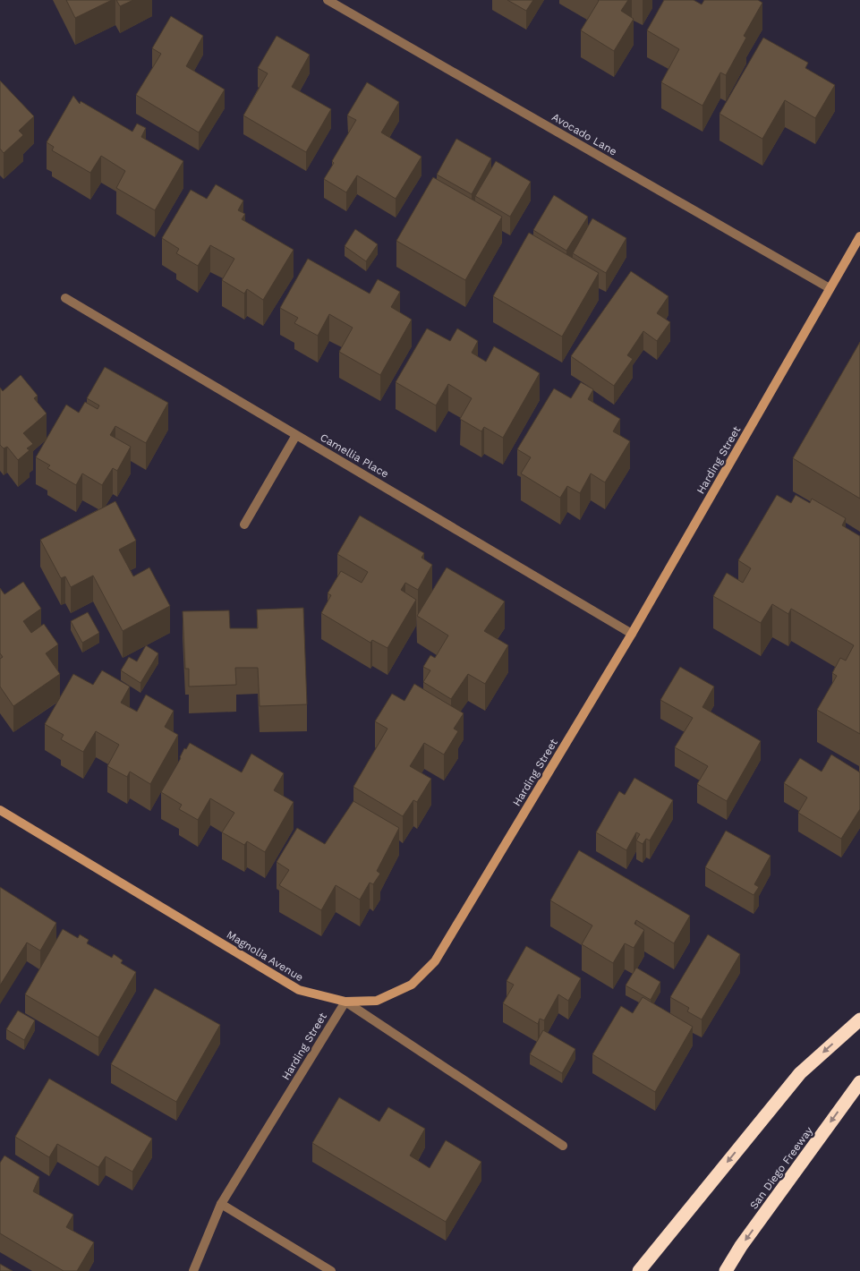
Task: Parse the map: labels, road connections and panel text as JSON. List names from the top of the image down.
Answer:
{
  "streets": {
    "highway": ["San Diego Freeway"],
    "main road": ["Harding Street", "Magnolia Avenue"],
    "street": ["Avocado Lane", "Camellia Place"]
  },
  "crossings": [
    ["Avocado Lane", "Harding Street"],
    ["Camellia Place", "Harding Street"],
    ["Harding Street", "Magnolia Avenue"]
  ]
}
